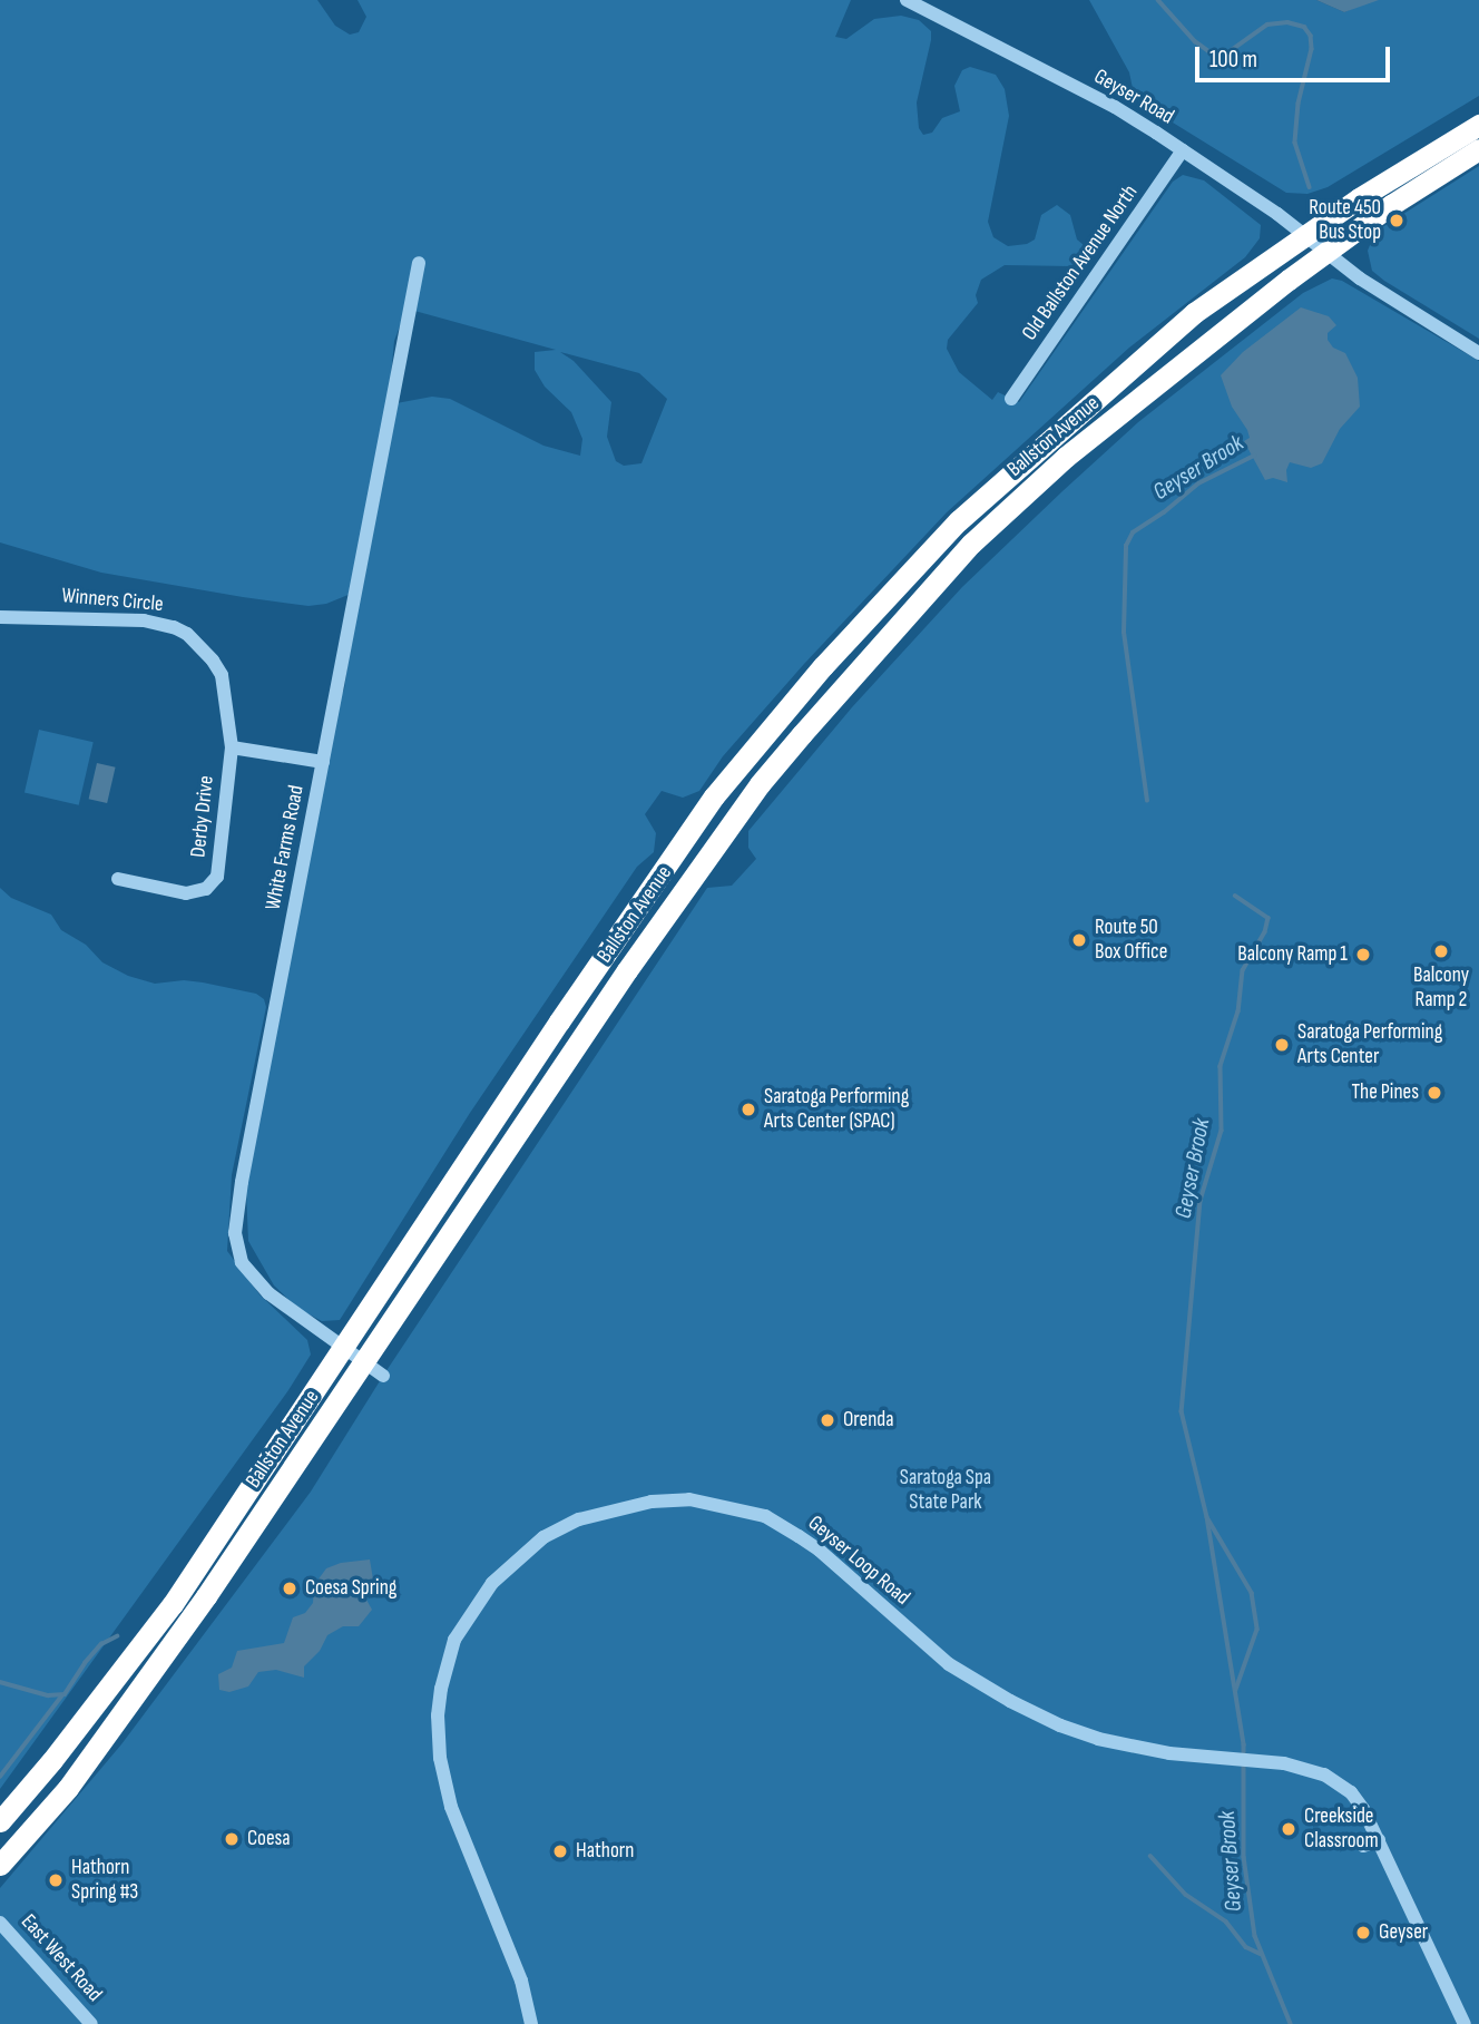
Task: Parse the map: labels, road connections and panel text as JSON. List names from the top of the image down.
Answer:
{
  "streets": {
    "highway": ["Ballston Avenue"],
    "street": [
      "Geyser Road",
      "Old Ballston Avenue North",
      "Winners Circle",
      "Derby Drive",
      "White Farms Road",
      "Geyser Loop Road",
      "East West Road"
    ]
  },
  "crossings": [
    ["Geyser Road", "Old Ballston Avenue North"],
    ["Geyser Road", "Ballston Avenue"],
    ["Ballston Avenue", "White Farms Road"],
    ["Winners Circle", "Derby Drive"]
  ],
  "water": ["Geyser Brook"],
  "parks": ["Saratoga Spa State Park"],
  "places": [
    "Route 450 Bus Stop",
    "Route 50 Box Office",
    "Balcony Ramp 2",
    "Balcony Ramp 1",
    "Saratoga Performing Arts Center",
    "The Pines",
    "Saratoga Performing Arts Center (SPAC)",
    "Orenda",
    "Coesa Spring",
    "Creekside Classroom",
    "Coesa",
    "Hathorn",
    "Hathorn Spring #3",
    "Geyser"
  ],
  "scale_bar": "100 m"
}
